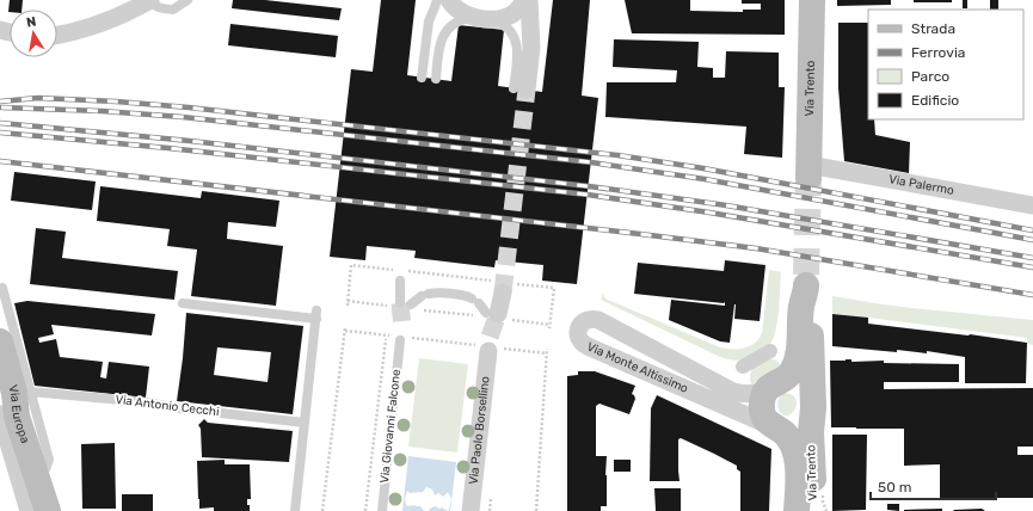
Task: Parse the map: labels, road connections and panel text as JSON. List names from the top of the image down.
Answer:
{
  "streets": {
    "main road": ["Via Trento", "Via Europa"],
    "street": ["Via Palermo", "Via Monte Altissimo", "Via Paolo Borsellino"],
    "lane": ["Via Antonio Cecchi", "Via Giovanni Falcone"]
  },
  "crossings": [
    ["Via Trento", "Via Palermo"],
    ["Via Trento", "Via Monte Altissimo"],
    ["Via Antonio Cecchi", "Via Europa"]
  ],
  "legend": [
    "Strada",
    "Ferrovia",
    "Parco",
    "Edificio"
  ],
  "scale_bar": "50 m",
  "north": "top"
}
